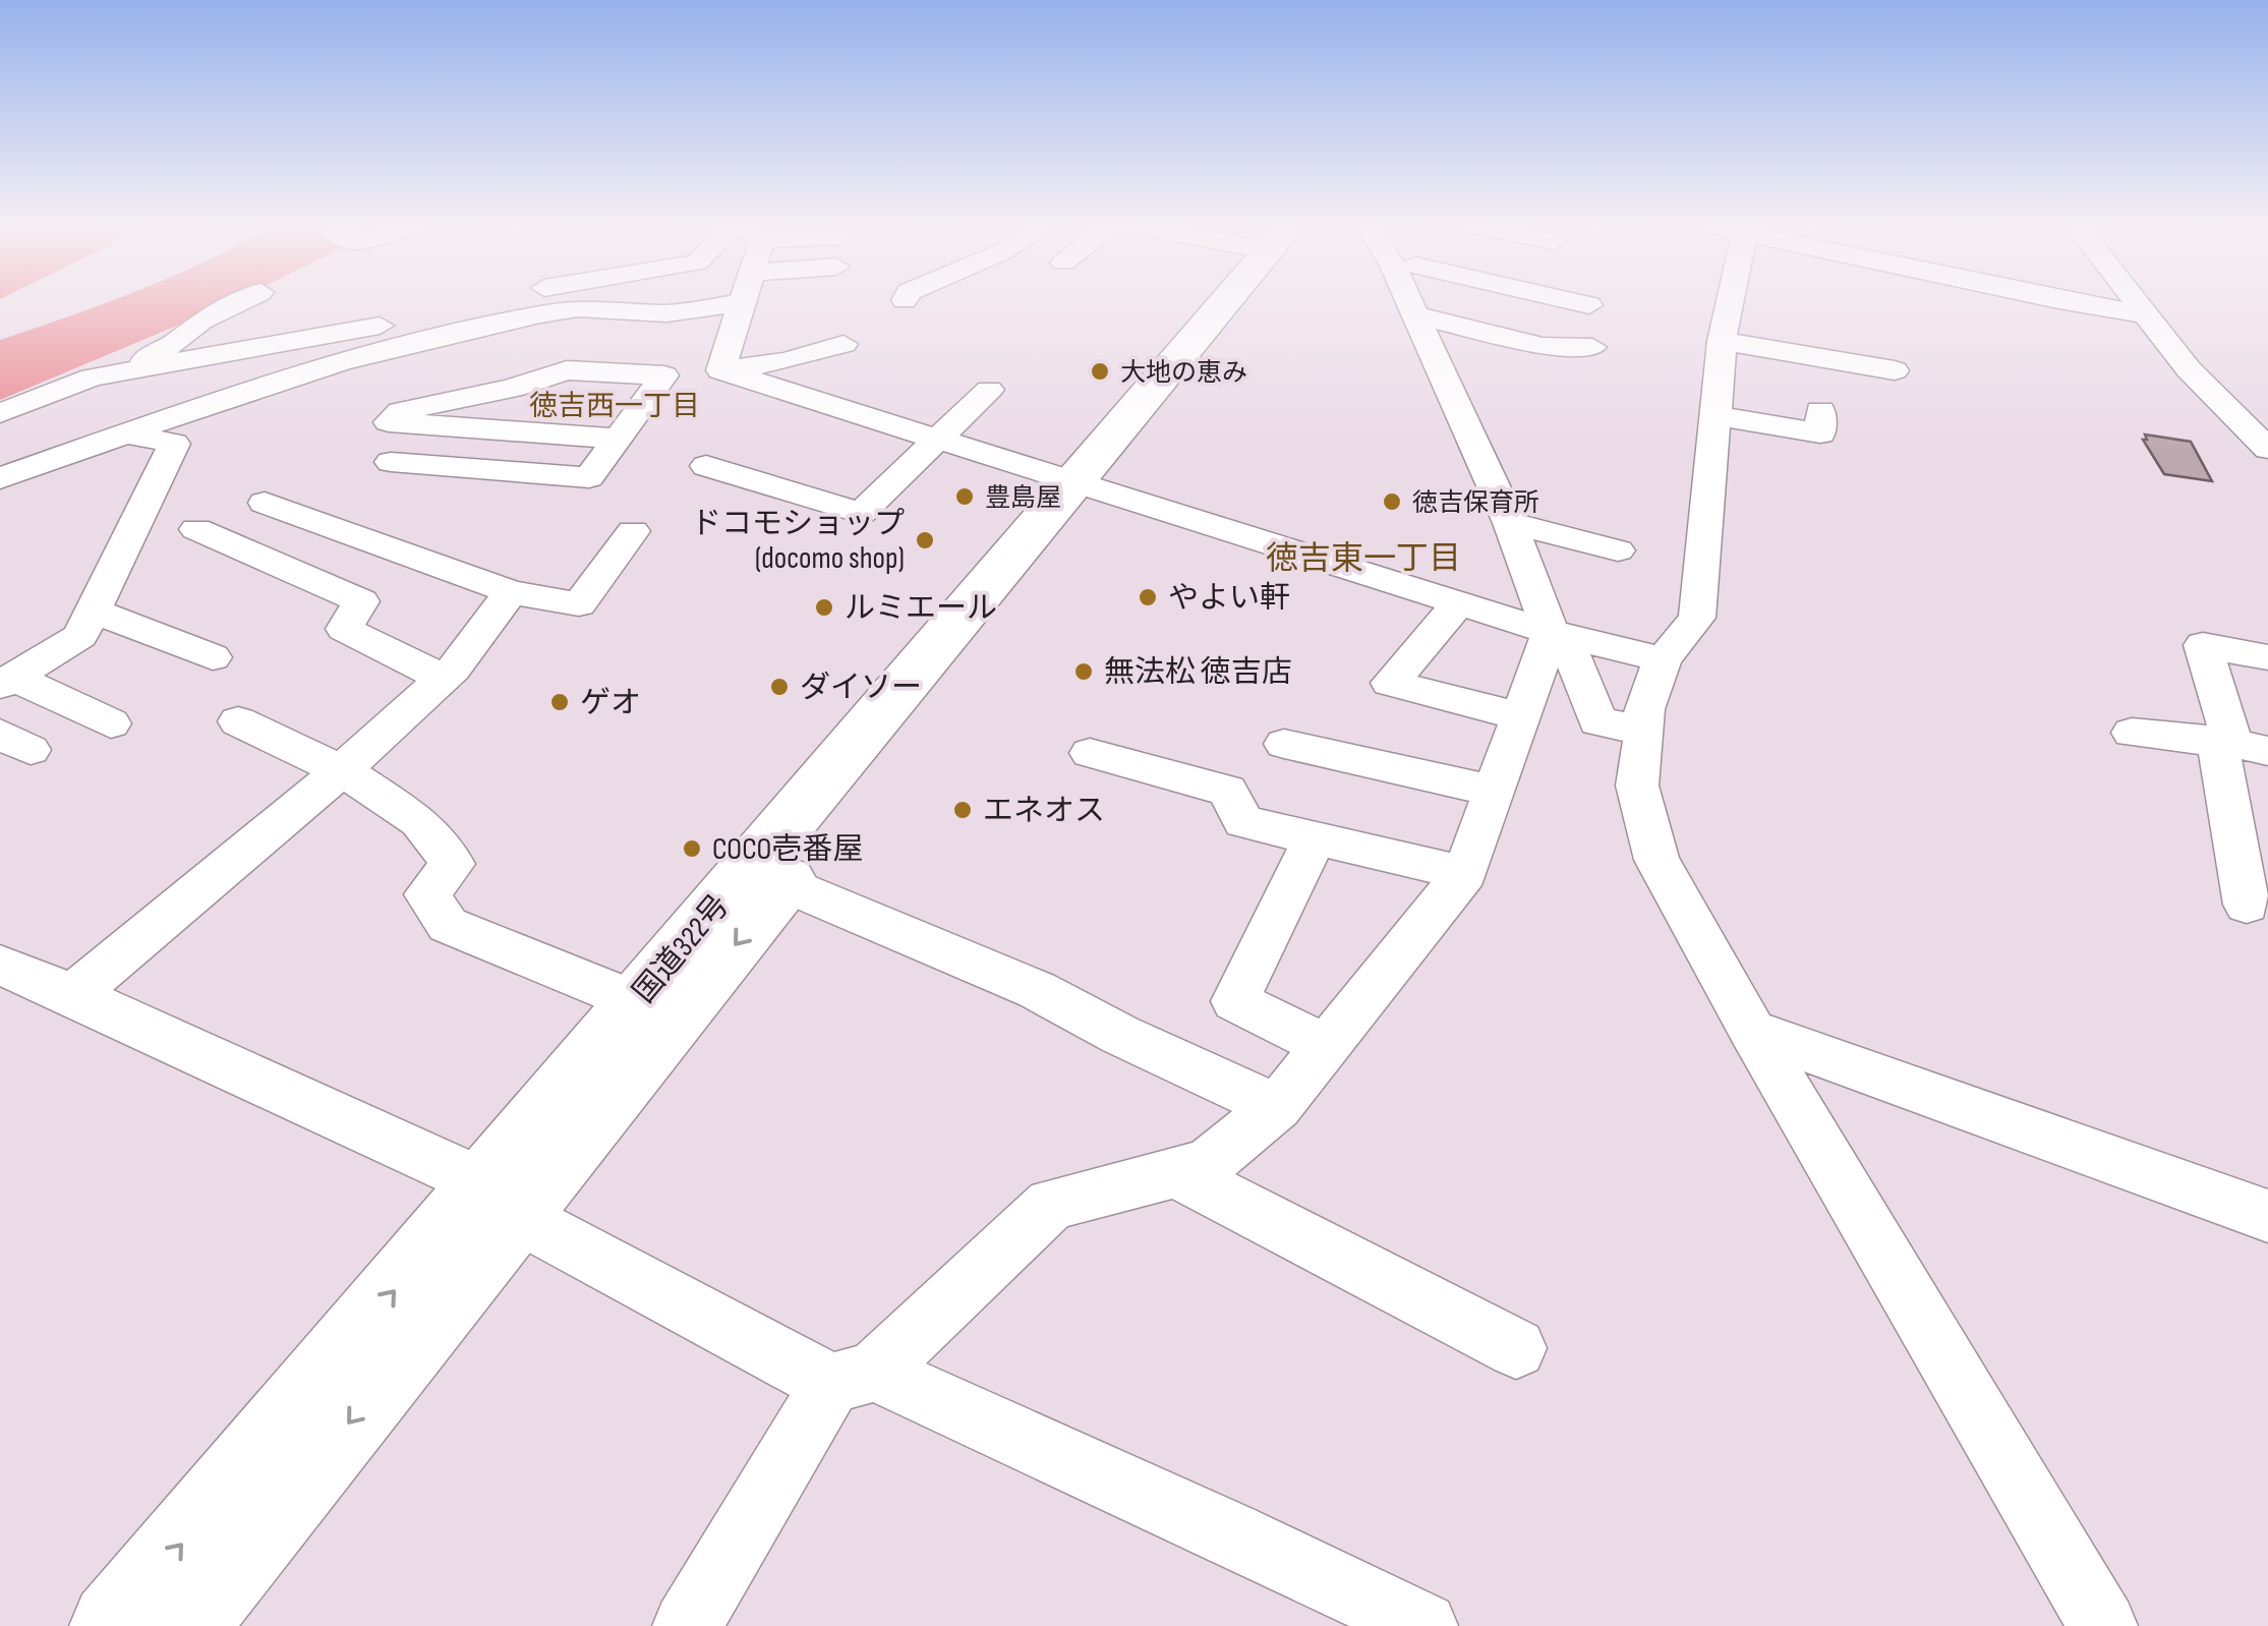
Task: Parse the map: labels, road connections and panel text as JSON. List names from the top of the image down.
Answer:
{
  "streets": {
    "highway": ["国道322号"]
  },
  "districts": ["徳吉西一丁目", "徳吉東一丁目"],
  "places": [
    "大地の恵み",
    "豊島屋",
    "徳吉保育所",
    "ドコモショップ (docomo shop)",
    "やよい軒",
    "ルミエール",
    "無法松 徳吉店",
    "ダイソー",
    "ゲオ",
    "エネオス",
    "COCO壱番屋"
  ]
}
